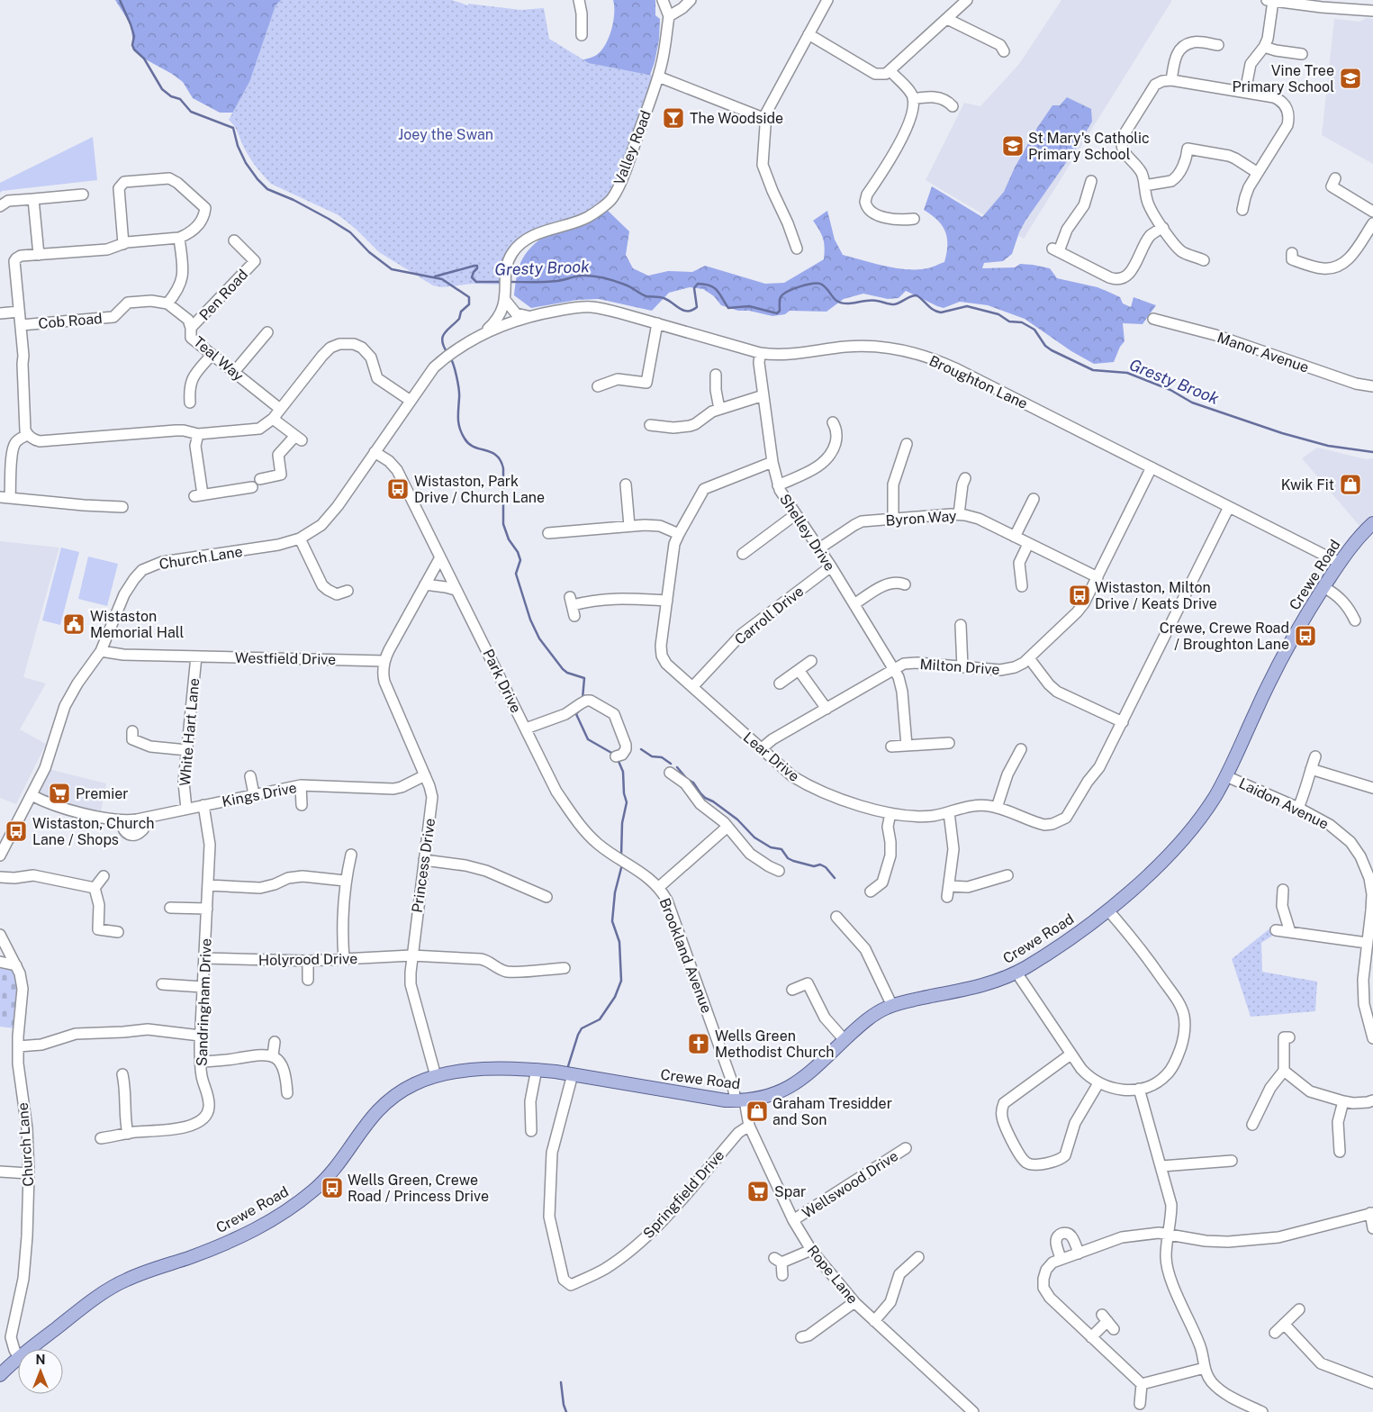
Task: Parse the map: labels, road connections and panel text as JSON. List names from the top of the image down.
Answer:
{
  "streets": {
    "main road": ["Crewe Road"],
    "street": [
      "Valley Road",
      "Pen Road",
      "Cob Road",
      "Manor Avenue",
      "Teal Way",
      "Broughton Lane",
      "Byron Way",
      "Shelley Drive",
      "Church Lane",
      "Carroll Drive",
      "Westfield Drive",
      "Milton Drive",
      "Park Drive",
      "White Hart Lane",
      "Lear Drive",
      "Kings Drive",
      "Laidon Avenue",
      "Princess Drive",
      "Brookland Avenue",
      "Holyrood Drive",
      "Sandringham Drive",
      "Wellswood Drive",
      "Springfield Drive",
      "Rope Lane"
    ]
  },
  "crossings": [
    ["Valley Road", "Broughton Lane"],
    ["Valley Road", "Church Lane"],
    ["Pen Road", "Teal Way"],
    ["Cob Road", "Teal Way"],
    ["Broughton Lane", "Shelley Drive"],
    ["Broughton Lane", "Church Lane"],
    ["Broughton Lane", "Crewe Road"],
    ["Broughton Lane", "Milton Drive"],
    ["Broughton Lane", "Lear Drive"],
    ["Byron Way", "Shelley Drive"],
    ["Byron Way", "Milton Drive"],
    ["Shelley Drive", "Carroll Drive"],
    ["Shelley Drive", "Milton Drive"],
    ["Shelley Drive", "Lear Drive"],
    ["Church Lane", "Westfield Drive"],
    ["Church Lane", "Park Drive"],
    ["Church Lane", "Kings Drive"],
    ["Crewe Road", "Laidon Avenue"],
    ["Crewe Road", "Princess Drive"],
    ["Crewe Road", "Brookland Avenue"],
    ["Crewe Road", "Springfield Drive"],
    ["Crewe Road", "Rope Lane"],
    ["Carroll Drive", "Lear Drive"],
    ["Westfield Drive", "White Hart Lane"],
    ["Westfield Drive", "Princess Drive"],
    ["Milton Drive", "Lear Drive"],
    ["Park Drive", "Brookland Avenue"],
    ["White Hart Lane", "Kings Drive"],
    ["Kings Drive", "Princess Drive"],
    ["Kings Drive", "Sandringham Drive"],
    ["Princess Drive", "Holyrood Drive"],
    ["Brookland Avenue", "Rope Lane"],
    ["Holyrood Drive", "Sandringham Drive"],
    ["Wellswood Drive", "Rope Lane"],
    ["Springfield Drive", "Rope Lane"]
  ],
  "water": ["Gresty Brook"],
  "parks": ["Joey the Swan"],
  "places": {
    "school or university": ["Vine Tree Primary School", "St Mary's Catholic Primary School"],
    "bar": ["The Woodside"],
    "shop": ["Kwik Fit", "Graham Tresidder and Son"],
    "bus stop": [
      "Wistaston, Park Drive / Church Lane",
      "Wistaston, Milton Drive / Keats Drive",
      "Crewe, Crewe Road / Broughton Lane",
      "Wistaston, Church Lane / Shops",
      "Wells Green, Crewe Road / Princess Drive"
    ],
    "public building": ["Wistaston Memorial Hall"],
    "supermarket": ["Premier", "Spar"],
    "church": ["Wells Green Methodist Church"]
  },
  "north": "top"
}
